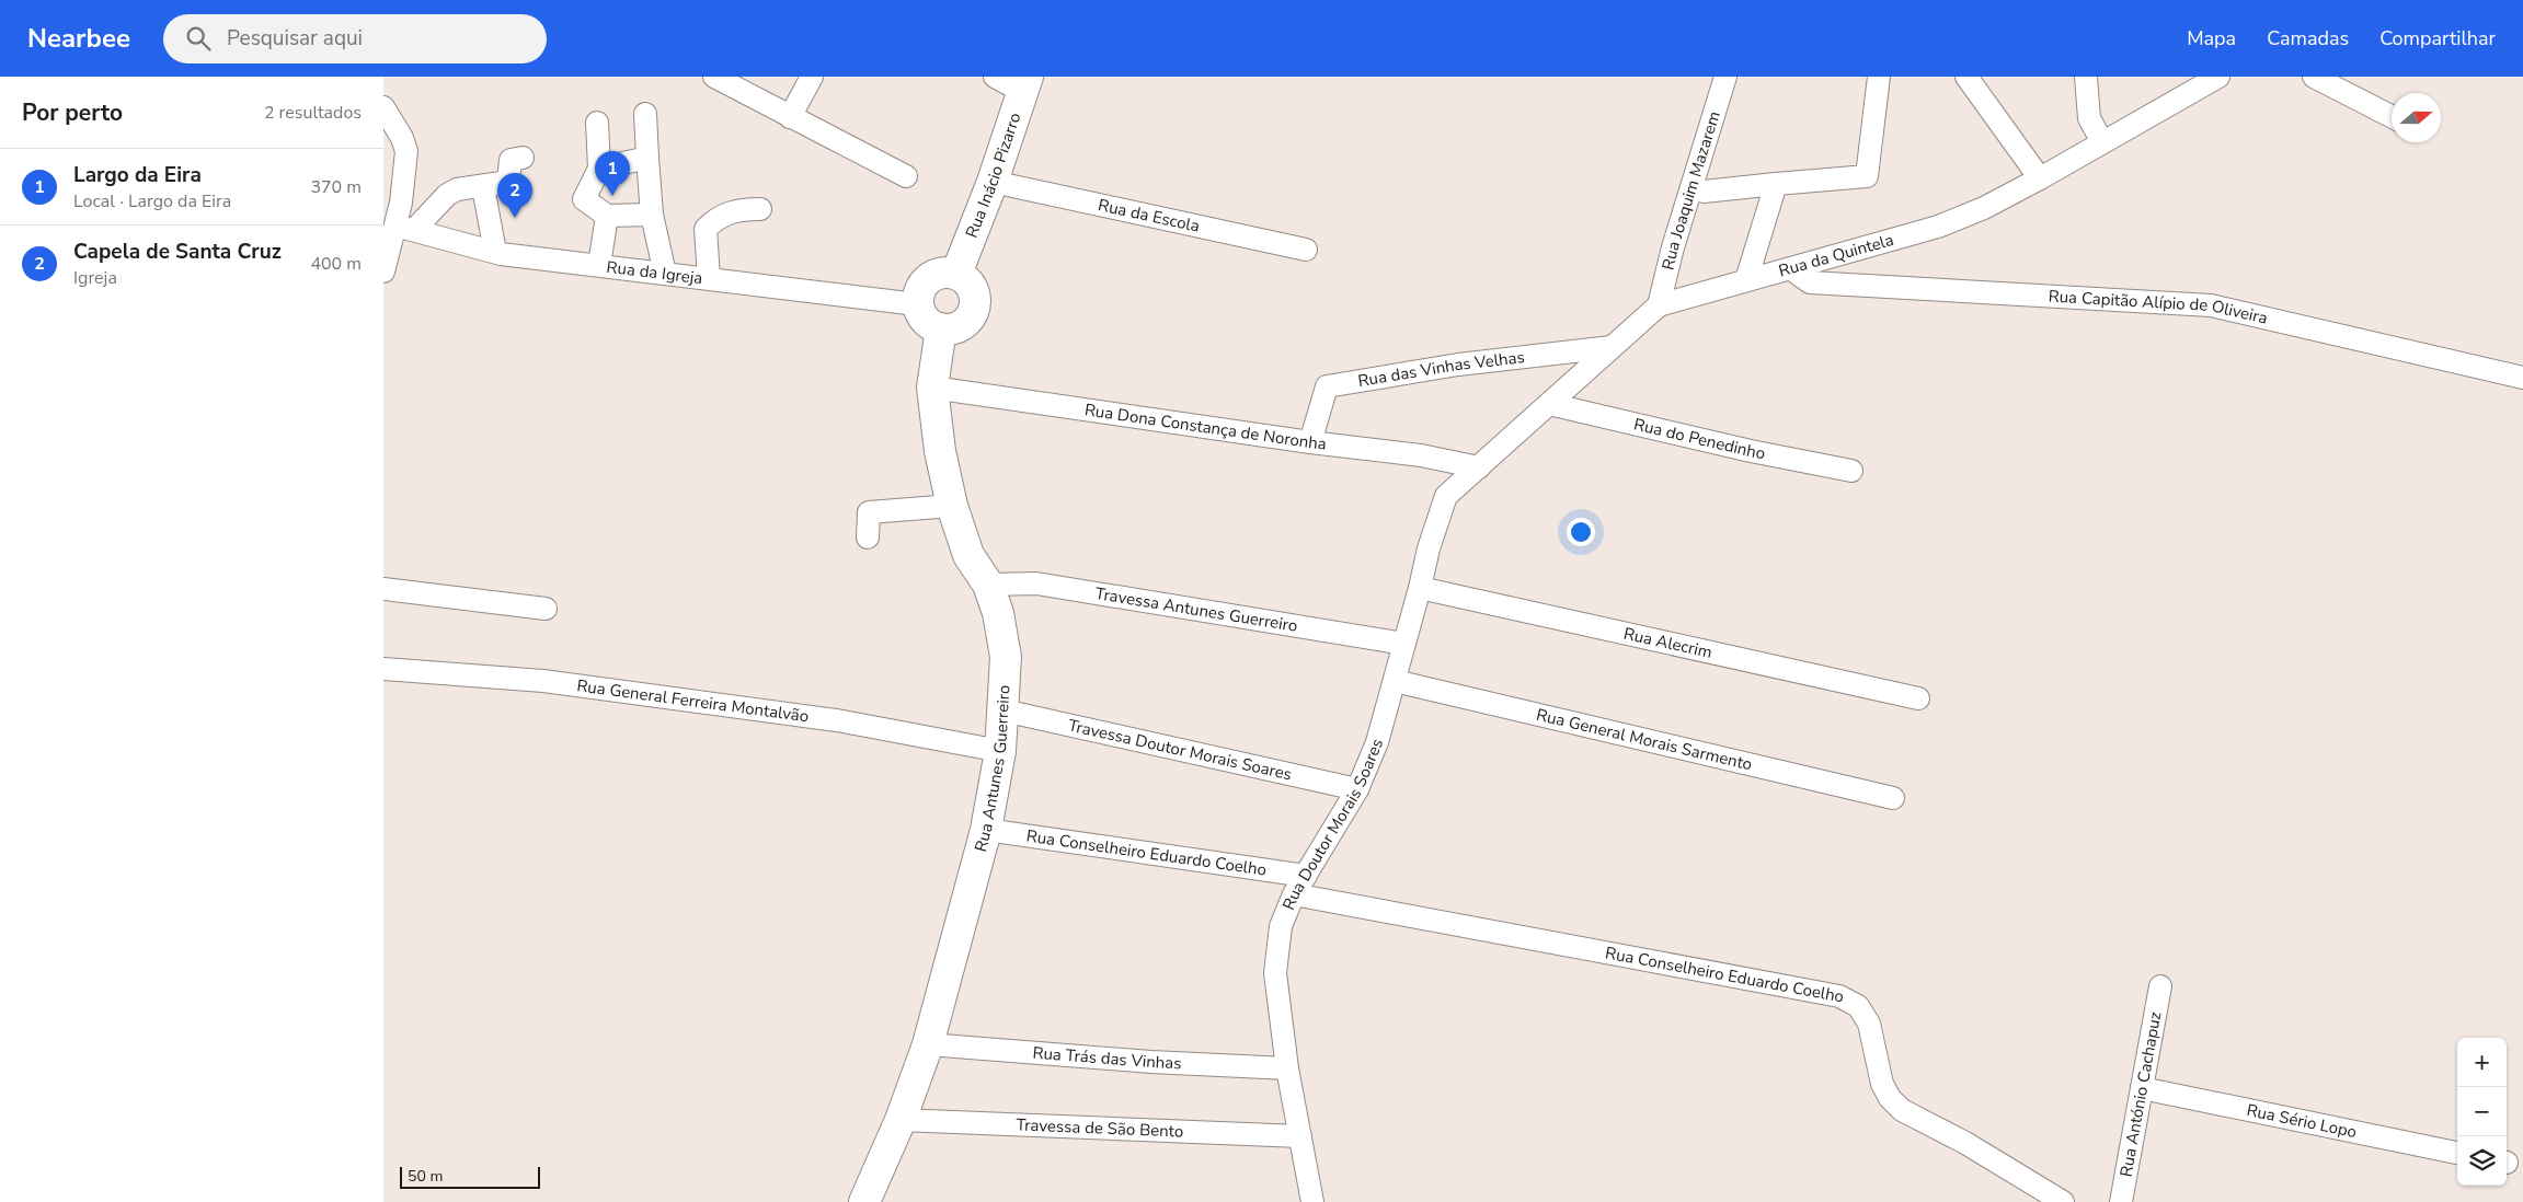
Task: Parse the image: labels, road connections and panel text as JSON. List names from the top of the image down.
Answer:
{
  "streets": {
    "main road": ["Rua Inácio Pizarro", "Rua Antunes Guerreiro"],
    "street": [
      "Rua Joaquim Mazarem",
      "Rua da Escola",
      "Rua da Quintela",
      "Rua da Igreja",
      "Rua Capitão Alípio de Oliveira",
      "Rua das Vinhas Velhas",
      "Rua Dona Constança de Noronha",
      "Rua do Penedinho",
      "Travessa Antunes Guerreiro",
      "Rua Alecrim",
      "Rua General Ferreira Montalvão",
      "Rua General Morais Sarmento",
      "Travessa Doutor Morais Soares",
      "Rua Doutor Morais Soares",
      "Rua Conselheiro Eduardo Coelho",
      "Rua Trás das Vinhas",
      "Rua António Cachapuz",
      "Rua Sério Lopo",
      "Travessa de São Bento"
    ]
  },
  "crossings": [
    ["Rua Inácio Pizarro", "Rua da Escola"],
    ["Rua Inácio Pizarro", "Rua da Igreja"],
    ["Rua Inácio Pizarro", "Rua Antunes Guerreiro"],
    ["Rua Joaquim Mazarem", "Rua da Quintela"],
    ["Rua da Quintela", "Rua Capitão Alípio de Oliveira"],
    ["Rua da Quintela", "Rua das Vinhas Velhas"],
    ["Rua da Quintela", "Rua Dona Constança de Noronha"],
    ["Rua da Quintela", "Rua do Penedinho"],
    ["Rua da Quintela", "Rua Doutor Morais Soares"],
    ["Rua da Igreja", "Rua Antunes Guerreiro"],
    ["Rua das Vinhas Velhas", "Rua Dona Constança de Noronha"],
    ["Rua Dona Constança de Noronha", "Rua Antunes Guerreiro"],
    ["Rua Dona Constança de Noronha", "Rua Doutor Morais Soares"],
    ["Travessa Antunes Guerreiro", "Rua Antunes Guerreiro"],
    ["Travessa Antunes Guerreiro", "Rua Doutor Morais Soares"],
    ["Rua Alecrim", "Rua Doutor Morais Soares"],
    ["Rua General Ferreira Montalvão", "Rua Antunes Guerreiro"],
    ["Rua General Morais Sarmento", "Rua Doutor Morais Soares"],
    ["Travessa Doutor Morais Soares", "Rua Antunes Guerreiro"],
    ["Travessa Doutor Morais Soares", "Rua Doutor Morais Soares"],
    ["Rua Antunes Guerreiro", "Rua Conselheiro Eduardo Coelho"],
    ["Rua Antunes Guerreiro", "Rua Trás das Vinhas"],
    ["Rua Antunes Guerreiro", "Travessa de São Bento"],
    ["Rua Doutor Morais Soares", "Rua Conselheiro Eduardo Coelho"],
    ["Rua Doutor Morais Soares", "Rua Trás das Vinhas"],
    ["Rua Doutor Morais Soares", "Travessa de São Bento"],
    ["Rua António Cachapuz", "Rua Sério Lopo"]
  ],
  "scale_bar": "50 m",
  "north": "right",
  "page": {
    "header": "Nearbee",
    "search": "Pesquisar aqui",
    "nav": ["Mapa", "Camadas", "Compartilhar"],
    "heading": ["Por perto", "2 resultados"],
    "list": [
      {
        "mark": "1",
        "name": "Largo da Eira",
        "note": "Local · Largo da Eira",
        "value": "370 m"
      },
      {
        "mark": "2",
        "name": "Capela de Santa Cruz",
        "note": "Igreja",
        "value": "400 m"
      }
    ],
    "pins": ["1", "2"],
    "map_buttons": ["+", "−"],
    "scale": "50 m"
  }
}
